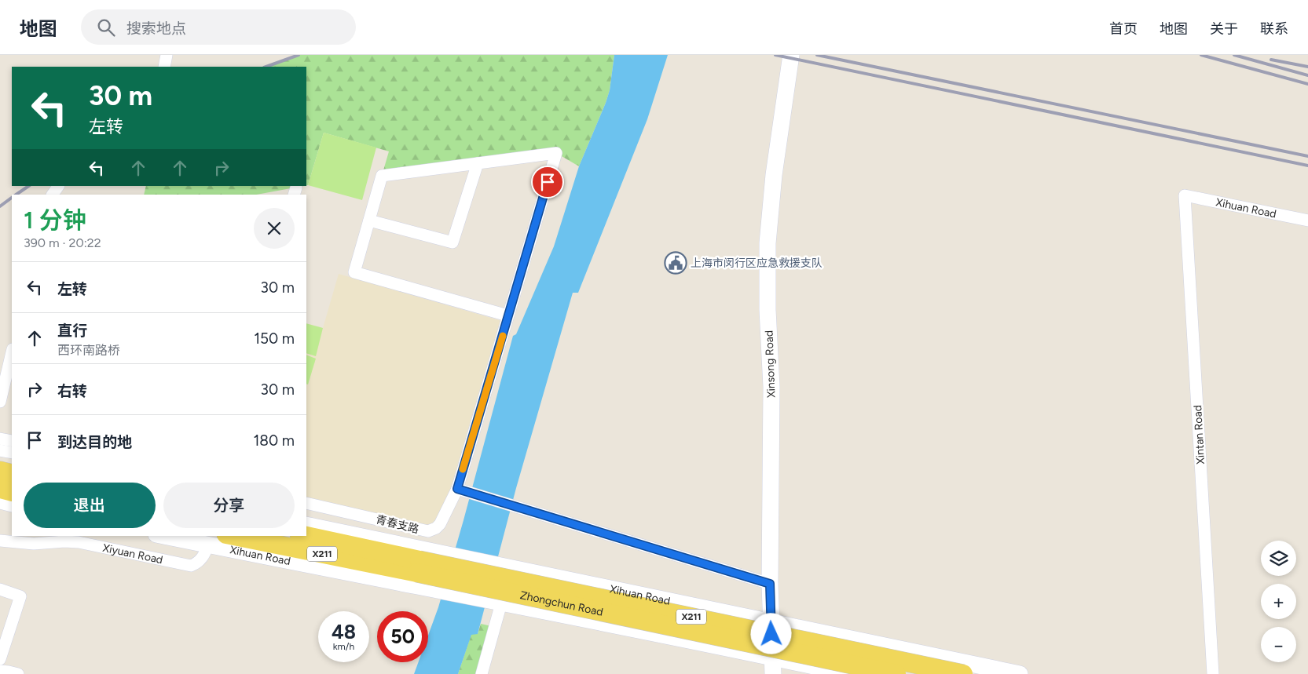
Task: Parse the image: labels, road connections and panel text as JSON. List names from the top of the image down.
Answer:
{
  "streets": {
    "main road": [
      "Xihuan Road",
      "Xinsong Road",
      "X211",
      "Zhongchun Road"
    ],
    "street": ["Xintan Road", "青春支路", "Xiyuan Road"]
  },
  "crossings": [
    ["Xihuan Road", "Xinsong Road"],
    ["Xihuan Road", "Xintan Road"],
    ["Xihuan Road", "Xiyuan Road"],
    ["Xihuan Road", "Zhongchun Road"]
  ],
  "places": {
    "public building": ["上海市闵行区应急救援支队"]
  },
  "page": {
    "header": "地图",
    "search": "搜索地点",
    "nav": [
      "首页",
      "地图",
      "关于",
      "联系"
    ],
    "turn": ["30 m", "左转"],
    "heading": ["1 分钟", "390 m · 20:22"],
    "list": [
      {
        "name": "左转",
        "value": "30 m"
      },
      {
        "name": "直行",
        "note": "西环南路桥",
        "value": "150 m"
      },
      {
        "name": "右转",
        "value": "30 m"
      },
      {
        "name": "到达目的地",
        "value": "180 m"
      }
    ],
    "buttons": ["退出", "分享"],
    "map_buttons": ["+", "−"],
    "speed": "48 km/h",
    "limit": "50"
  }
}
